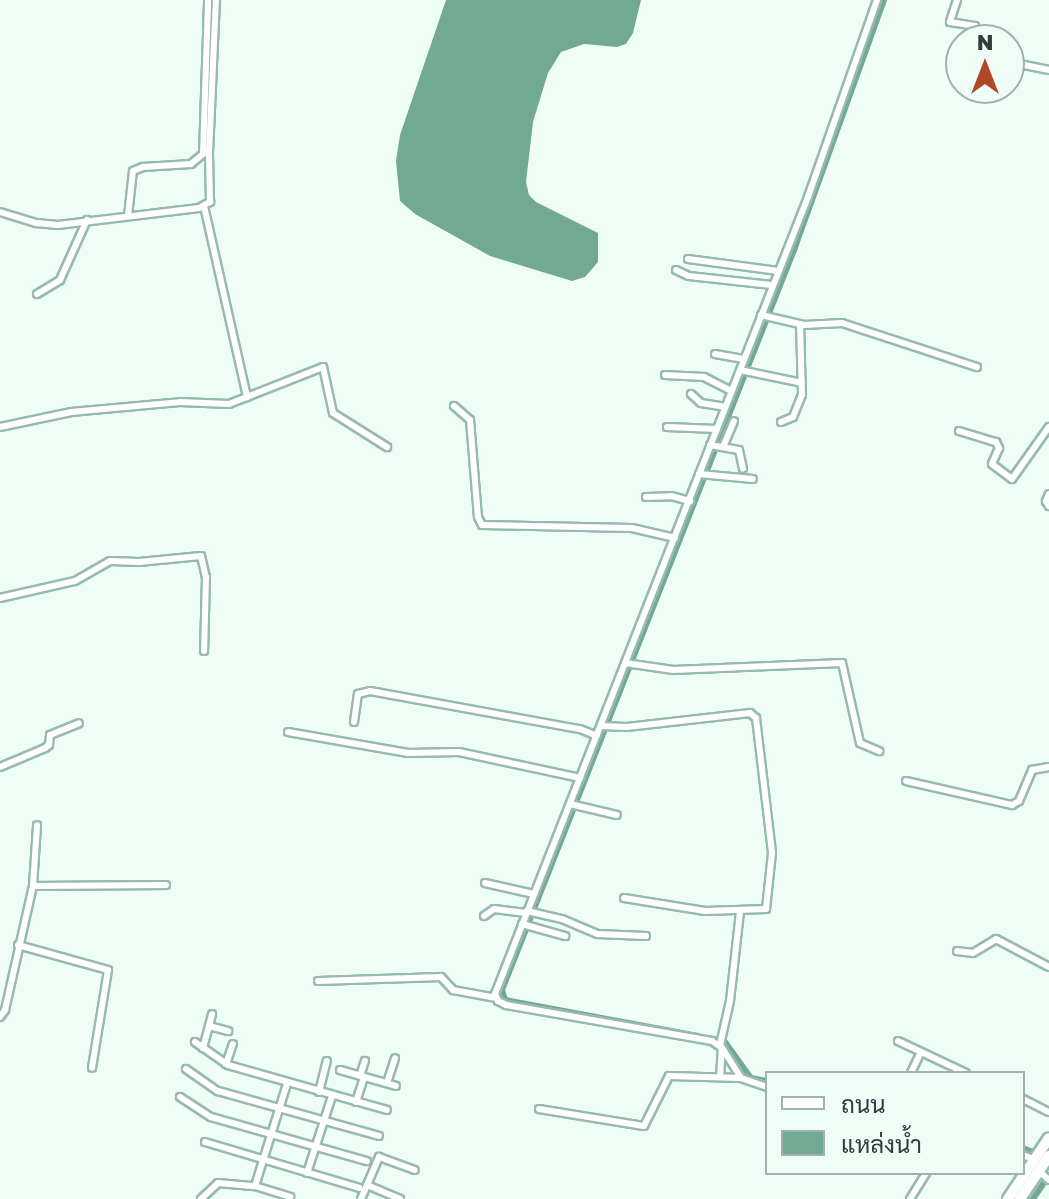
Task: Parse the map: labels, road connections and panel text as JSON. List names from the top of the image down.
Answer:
{
  "legend": ["ถนน", "แหล่งน้ำ"],
  "north": "top"
}
